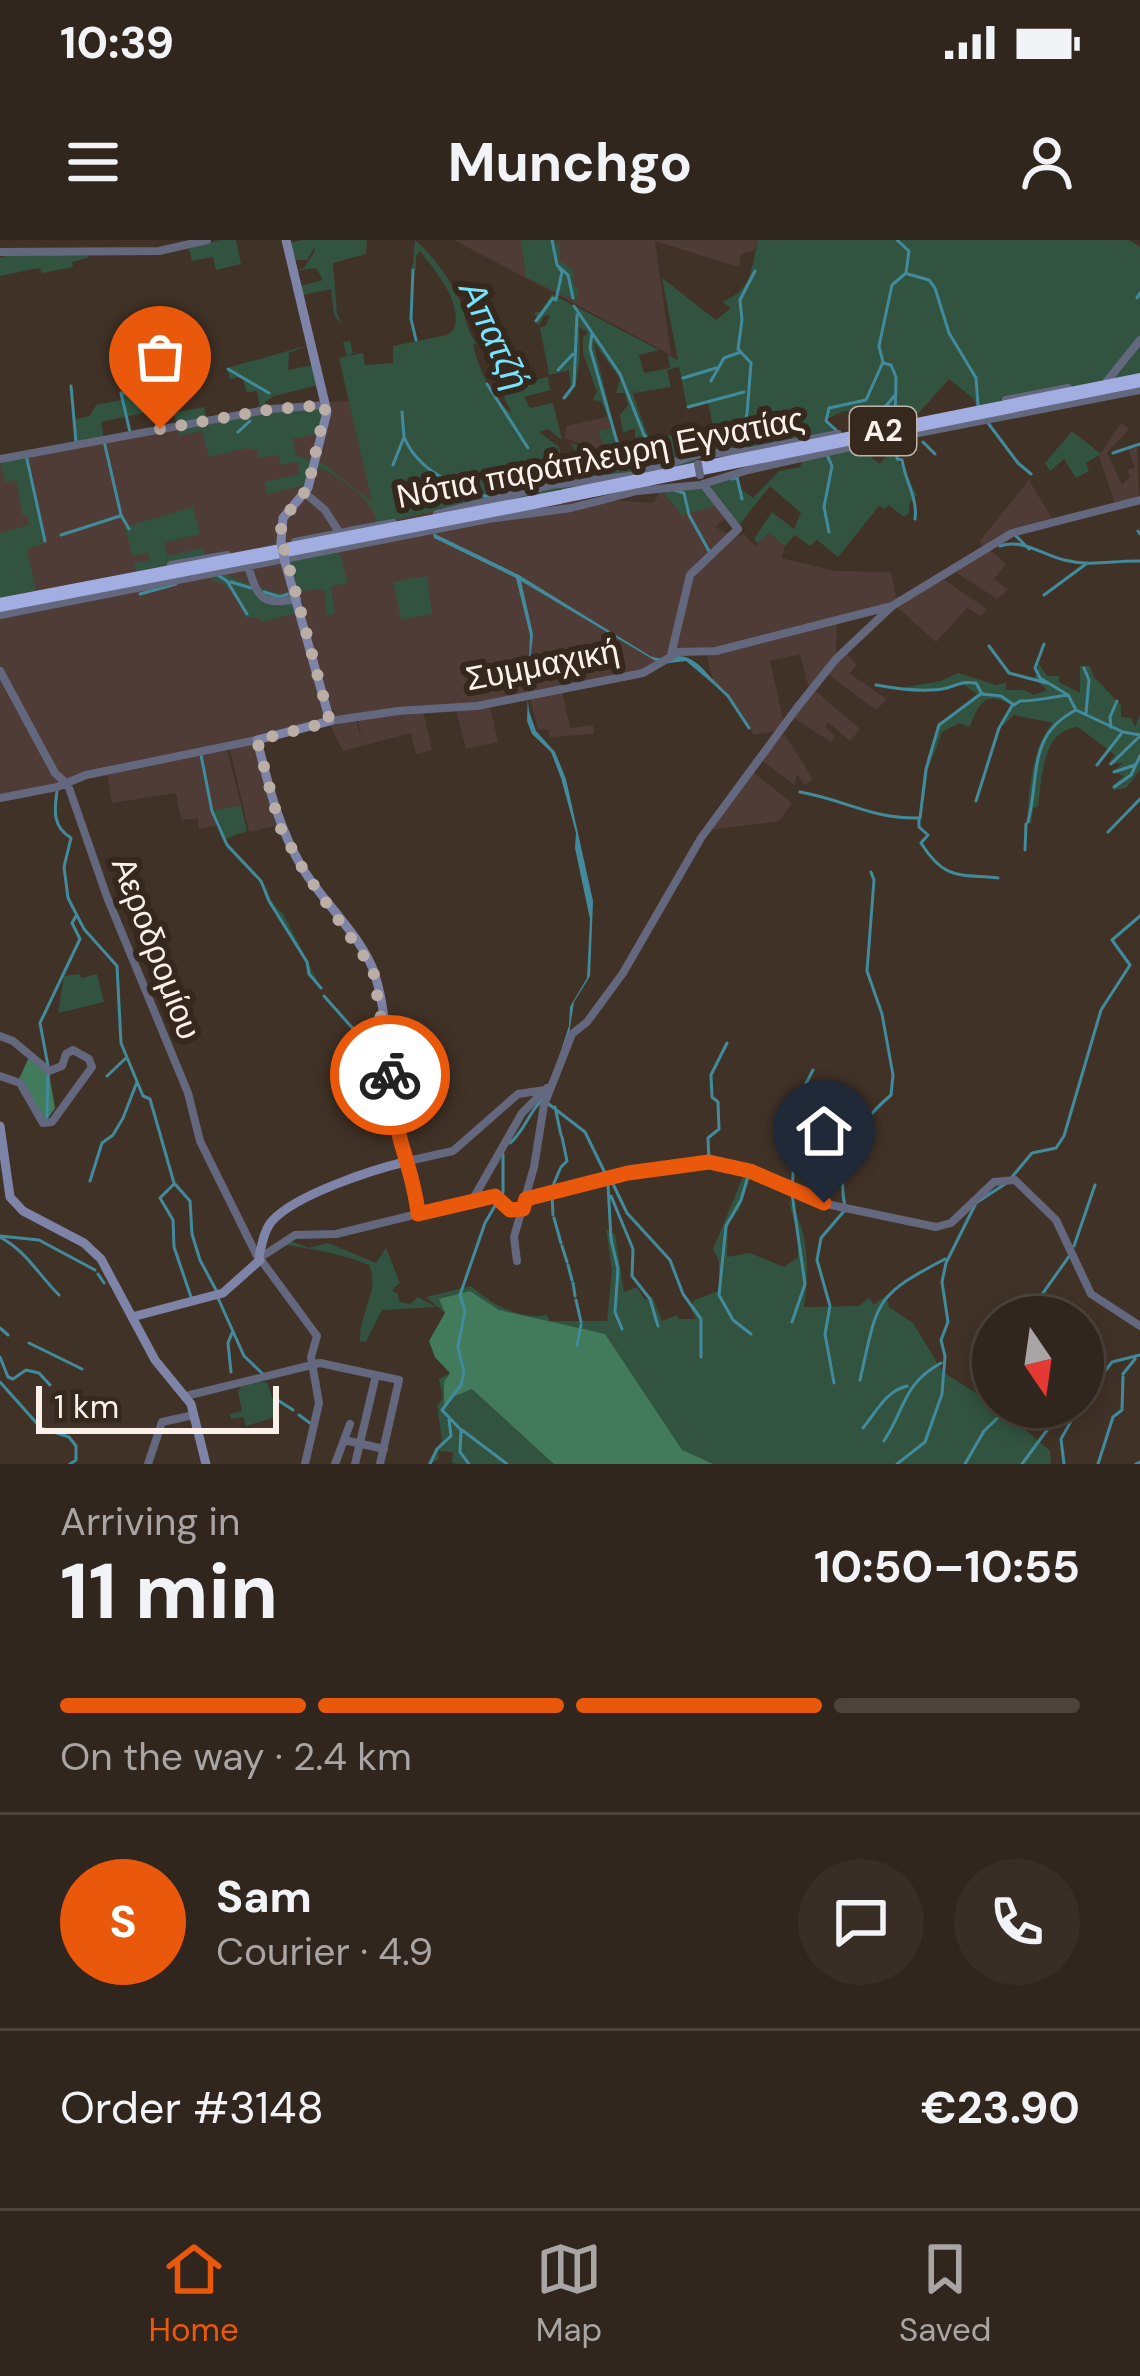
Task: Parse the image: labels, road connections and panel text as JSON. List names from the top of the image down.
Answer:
{
  "streets": {
    "highway": ["Α2"],
    "main road": ["Συμμαχική"],
    "street": ["Νότια παράπλευρη Εγνατίας", "Αεροδρομίου"]
  },
  "crossings": [
    ["Α2", "Νότια παράπλευρη Εγνατίας"],
    ["Συμμαχική", "Αεροδρομίου"]
  ],
  "water": ["Απατζή"],
  "scale_bar": "1 km",
  "north": "bottom",
  "page": {
    "status": "10:39",
    "header": "Munchgo",
    "scale": "1 km",
    "heading": ["11 min", "Arriving in", "10:50–10:55"],
    "panel": [
      "Sam",
      "Courier · 4.9",
      "Order #3148",
      "€23.90"
    ],
    "bar": "On the way · 2.4 km",
    "round": "S",
    "tabs": ["Home", "Map", "Saved"]
  }
}
